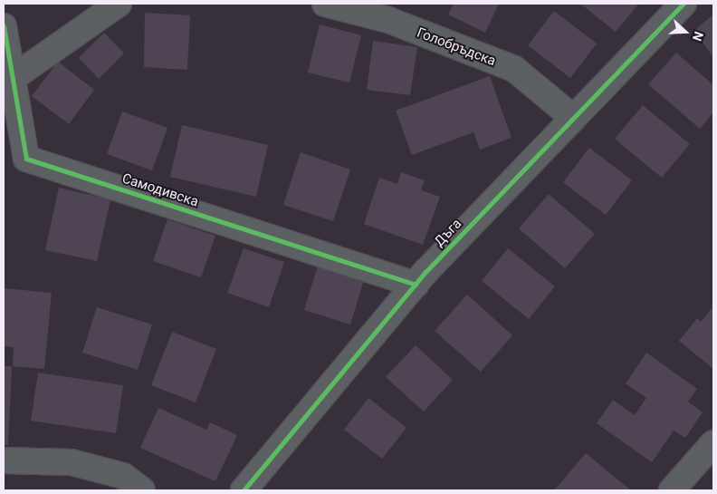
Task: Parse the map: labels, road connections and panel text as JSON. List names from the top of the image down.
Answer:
{
  "streets": {
    "street": ["Голобръдска", "Самодивска", "Дъга"]
  },
  "crossings": [
    ["Голобръдска", "Дъга"],
    ["Самодивска", "Дъга"]
  ],
  "north": "right"
}
